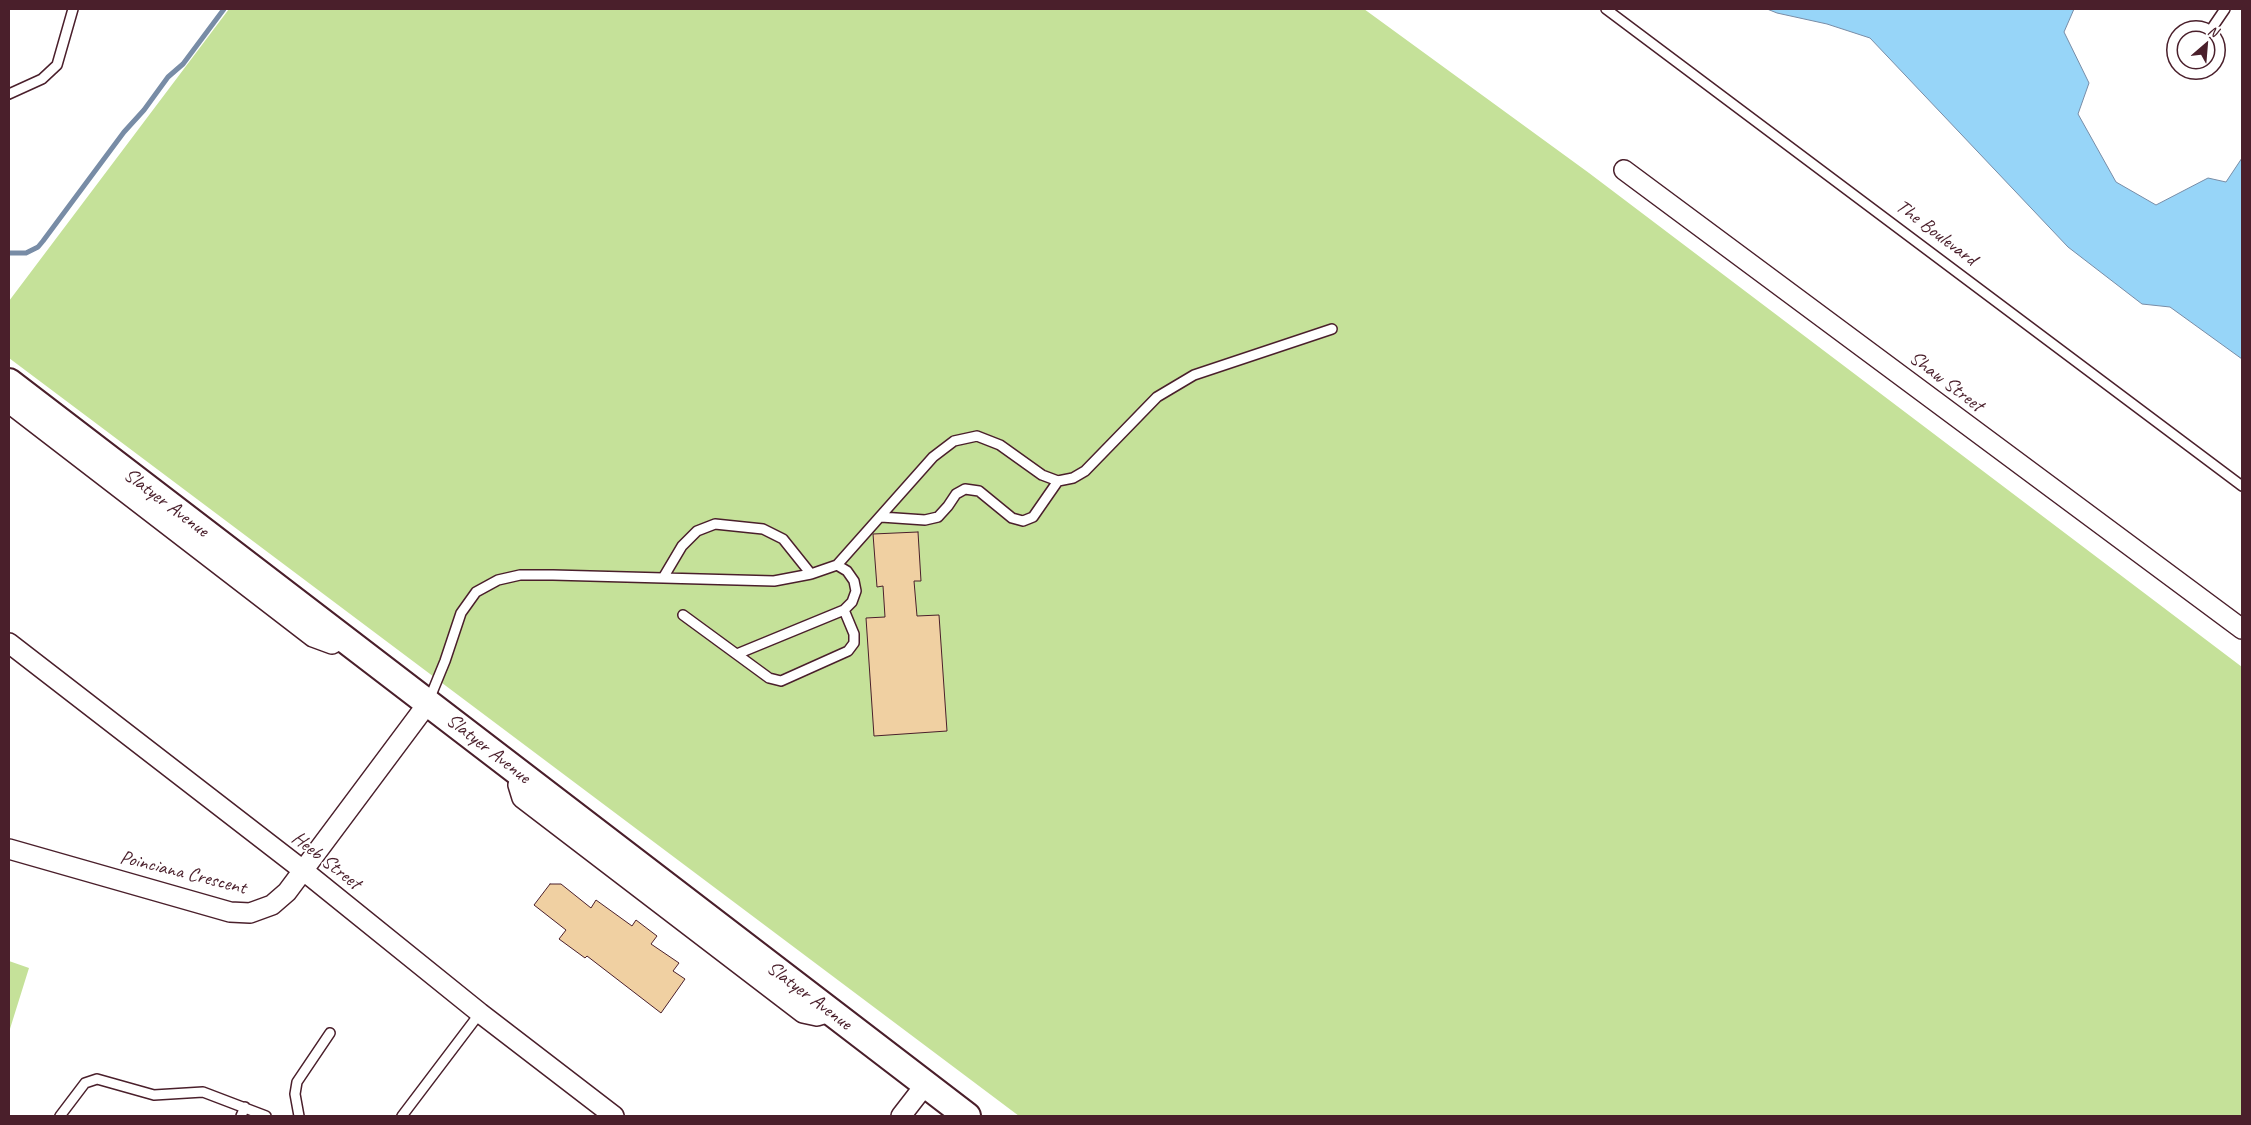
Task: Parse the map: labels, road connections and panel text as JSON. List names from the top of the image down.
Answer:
{
  "streets": {
    "main road": ["Slatyer Avenue"],
    "street": ["Shaw Street", "Heeb Street", "Poinciana Crescent"],
    "lane": ["The Boulevard"]
  },
  "crossings": [
    ["Slatyer Avenue", "Poinciana Crescent"],
    ["Heeb Street", "Poinciana Crescent"]
  ],
  "north": "top right"
}
